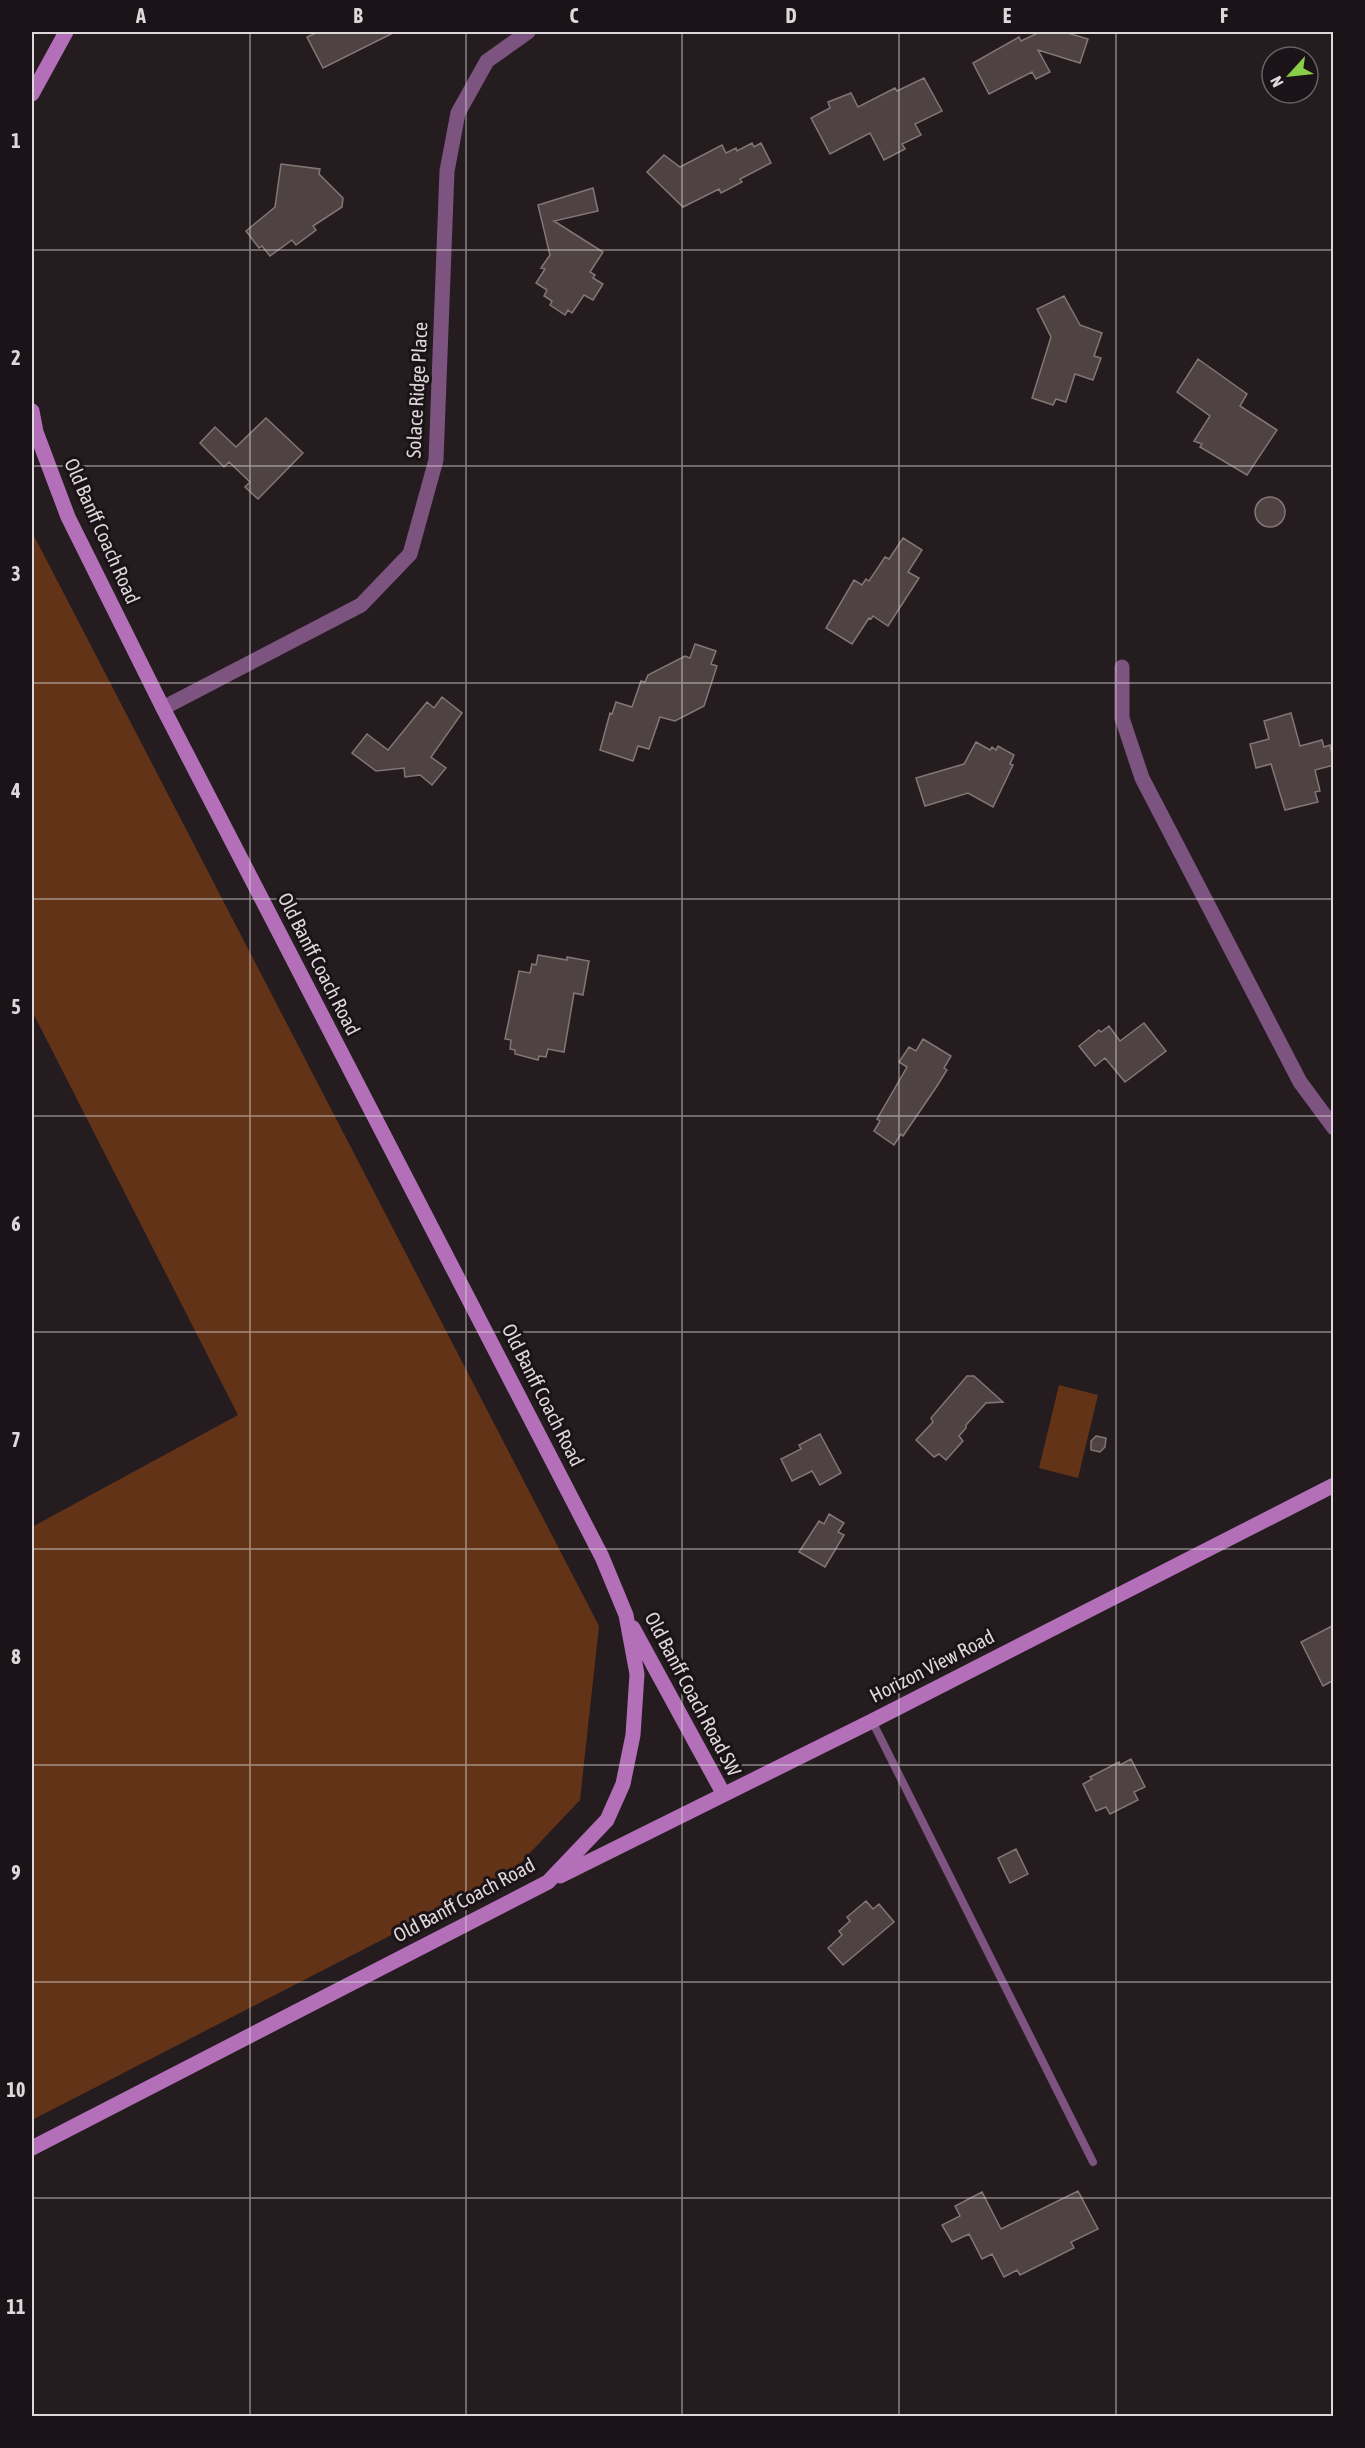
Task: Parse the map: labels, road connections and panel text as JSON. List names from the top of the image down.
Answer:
{
  "streets": {
    "main road": ["Old Banff Coach Road", "Horizon View Road", "Old Banff Coach Road SW"],
    "street": ["Solace Ridge Place"]
  },
  "crossings": [
    ["Solace Ridge Place", "Old Banff Coach Road"],
    ["Old Banff Coach Road", "Horizon View Road"],
    ["Old Banff Coach Road", "Old Banff Coach Road SW"],
    ["Horizon View Road", "Old Banff Coach Road SW"]
  ],
  "north": "bottom left",
  "grid": {
    "columns": [
      "A",
      "B",
      "C",
      "D",
      "E",
      "F"
    ],
    "rows": [
      "1",
      "2",
      "3",
      "4",
      "5",
      "6",
      "7",
      "8",
      "9",
      "10",
      "11"
    ]
  }
}
